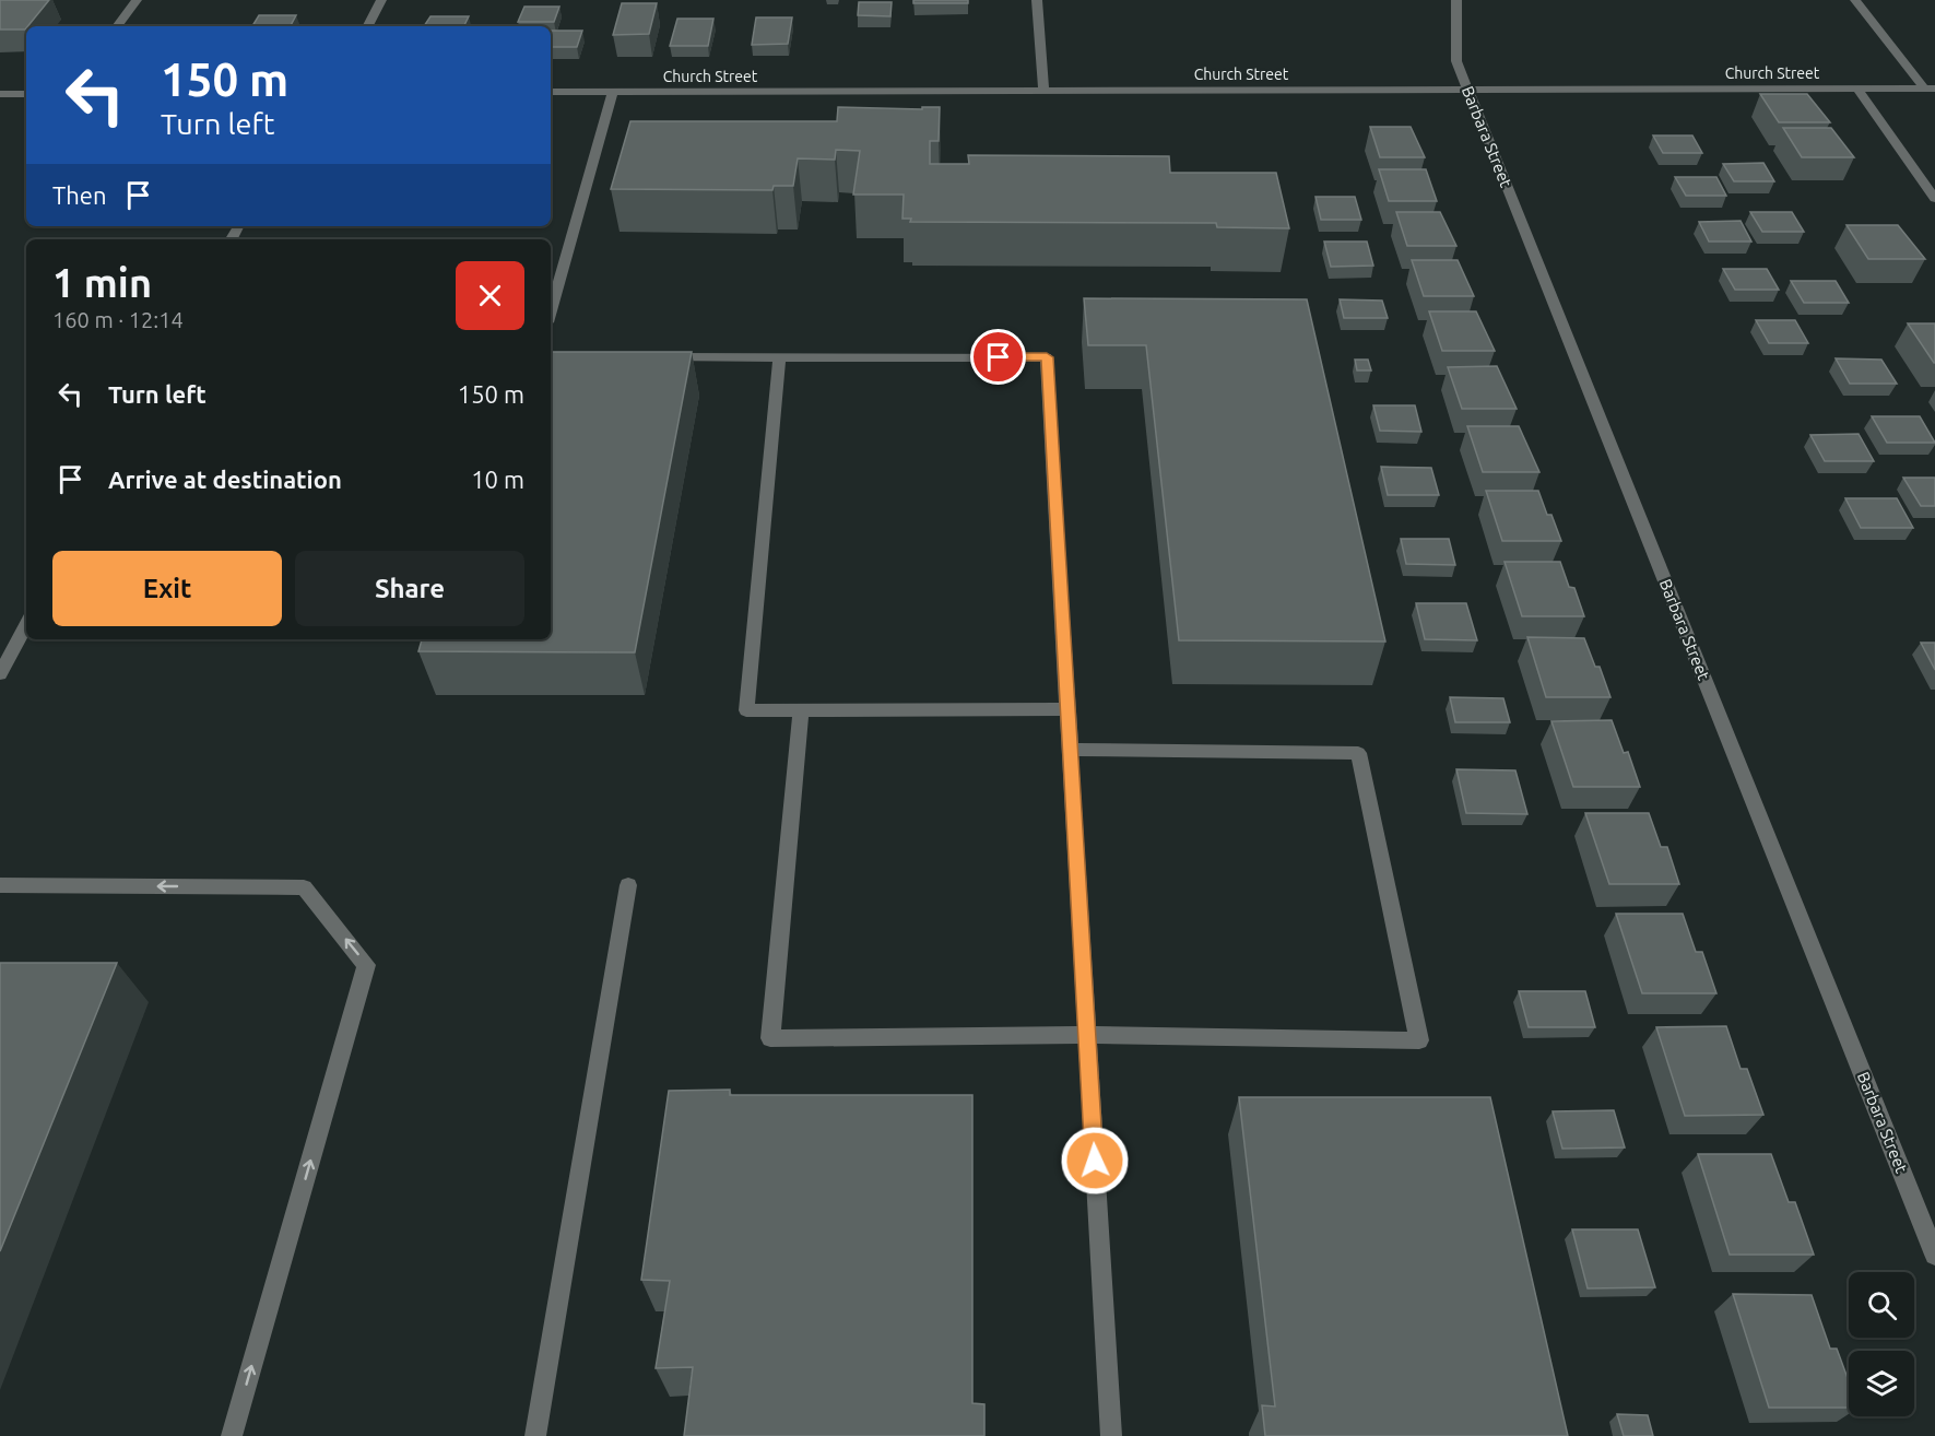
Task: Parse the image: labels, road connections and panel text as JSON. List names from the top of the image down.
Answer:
{
  "streets": {
    "street": ["Church Street", "Barbara Street"]
  },
  "crossings": [
    ["Church Street", "Barbara Street"]
  ],
  "page": {
    "turn": ["150 m", "Turn left"],
    "then": "Then",
    "heading": ["1 min", "160 m · 12:14"],
    "list": [
      {
        "name": "Turn left",
        "value": "150 m"
      },
      {
        "name": "Arrive at destination",
        "value": "10 m"
      }
    ],
    "buttons": ["Exit", "Share"]
  }
}
